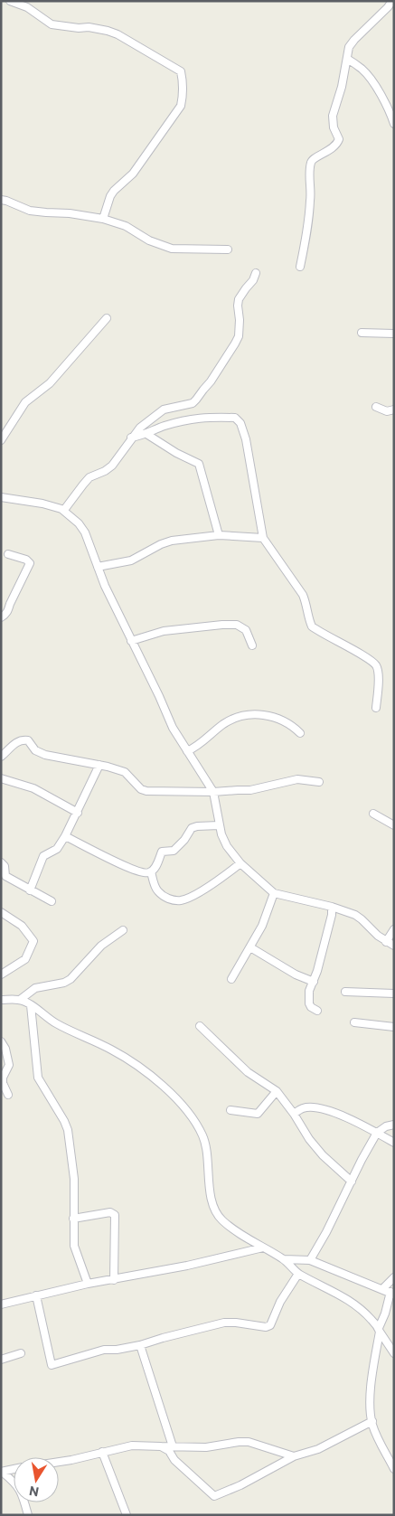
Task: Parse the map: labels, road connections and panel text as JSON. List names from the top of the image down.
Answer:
{
  "north": "bottom"
}
